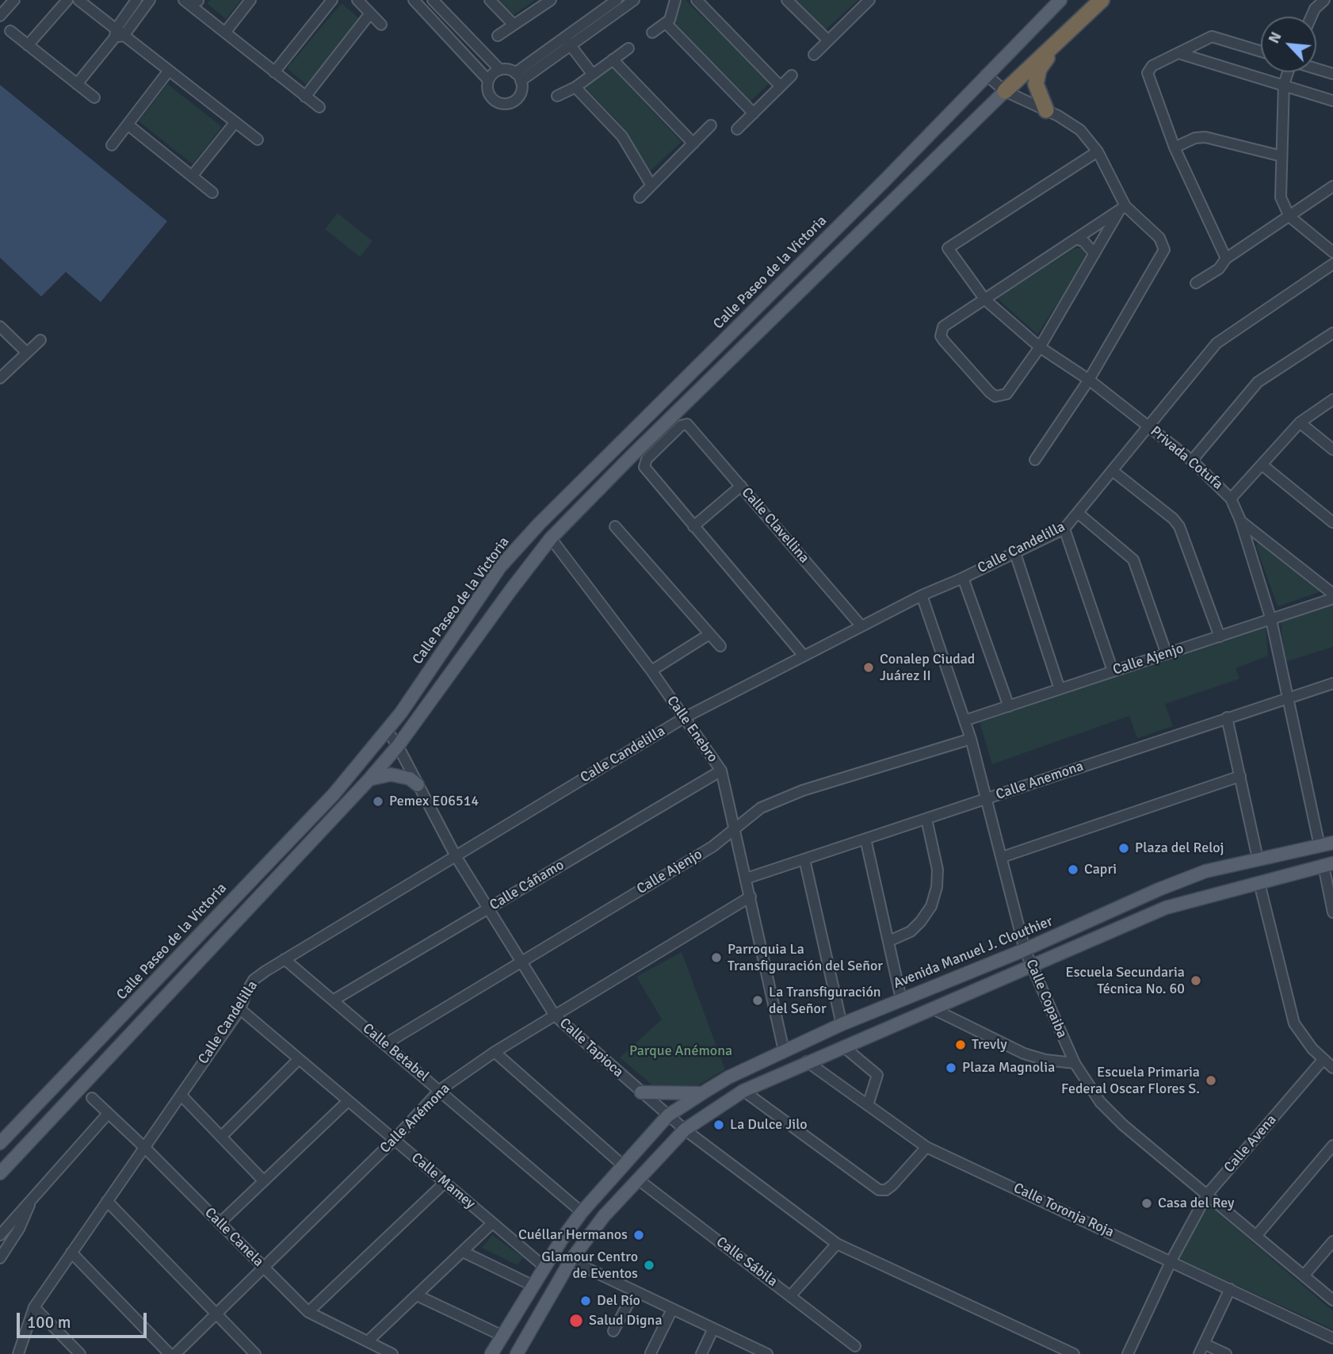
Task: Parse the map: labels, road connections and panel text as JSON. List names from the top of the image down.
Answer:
{
  "streets": {
    "main road": ["Calle Paseo de la Victoria", "Avenida Manuel J. Clouthier"],
    "street": [
      "Privada Cotufa",
      "Calle Clavellina",
      "Calle Candelilla",
      "Calle Ajenjo",
      "Calle Enebro",
      "Calle Anemona",
      "Calle Cáñamo",
      "Calle Copaiba",
      "Calle Tapioca",
      "Calle Betabel",
      "Calle Anémona",
      "Calle Avena",
      "Calle Mamey",
      "Calle Toronja Roja",
      "Calle Canela",
      "Calle Sábila"
    ]
  },
  "crossings": [
    ["Calle Paseo de la Victoria", "Calle Tapioca"],
    ["Privada Cotufa", "Calle Candelilla"],
    ["Privada Cotufa", "Calle Ajenjo"],
    ["Privada Cotufa", "Calle Anemona"],
    ["Privada Cotufa", "Avenida Manuel J. Clouthier"],
    ["Calle Clavellina", "Calle Candelilla"],
    ["Calle Candelilla", "Calle Enebro"],
    ["Calle Candelilla", "Calle Copaiba"],
    ["Calle Candelilla", "Calle Tapioca"],
    ["Calle Candelilla", "Calle Betabel"],
    ["Calle Candelilla", "Calle Mamey"],
    ["Calle Candelilla", "Calle Canela"],
    ["Calle Ajenjo", "Calle Enebro"],
    ["Calle Ajenjo", "Calle Copaiba"],
    ["Calle Ajenjo", "Calle Tapioca"],
    ["Calle Ajenjo", "Calle Betabel"],
    ["Calle Enebro", "Calle Anemona"],
    ["Calle Enebro", "Calle Cáñamo"],
    ["Calle Enebro", "Avenida Manuel J. Clouthier"],
    ["Calle Enebro", "Calle Anémona"],
    ["Calle Anemona", "Calle Copaiba"],
    ["Calle Cáñamo", "Calle Tapioca"],
    ["Calle Cáñamo", "Calle Betabel"],
    ["Avenida Manuel J. Clouthier", "Calle Copaiba"],
    ["Avenida Manuel J. Clouthier", "Calle Tapioca"],
    ["Avenida Manuel J. Clouthier", "Calle Betabel"],
    ["Avenida Manuel J. Clouthier", "Calle Mamey"],
    ["Calle Copaiba", "Calle Avena"],
    ["Calle Tapioca", "Calle Anémona"],
    ["Calle Betabel", "Calle Anémona"],
    ["Calle Anémona", "Calle Mamey"],
    ["Calle Anémona", "Calle Canela"],
    ["Calle Avena", "Calle Toronja Roja"]
  ],
  "parks": ["Parque Anémona"],
  "places": [
    "Conalep Ciudad Juárez II",
    "Pemex E06514",
    "Plaza del Reloj",
    "Capri",
    "Parroquia La Transfiguración del Señor",
    "Escuela Secundaria Técnica No. 60",
    "La Transfiguración del Señor",
    "Trevly",
    "Plaza Magnolia",
    "Escuela Primaria Federal Oscar Flores S.",
    "La Dulce Jilo",
    "Casa del Rey",
    "Cuéllar Hermanos",
    "Glamour Centro de Eventos",
    "Del Río",
    "Salud Digna"
  ],
  "scale_bar": "100 m",
  "north": "top left"
}
